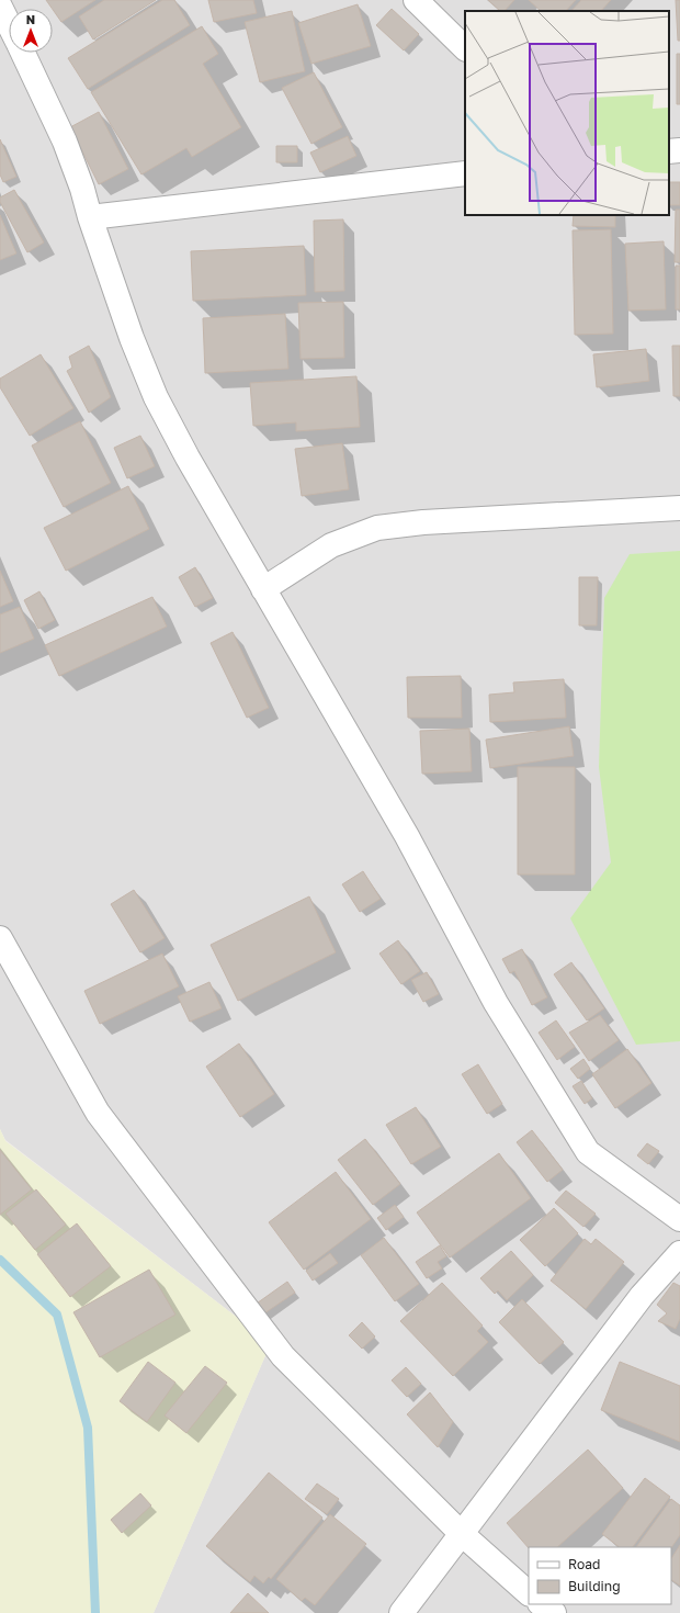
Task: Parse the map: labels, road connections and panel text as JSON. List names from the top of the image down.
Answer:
{
  "legend": ["Road", "Building"],
  "north": "top"
}
